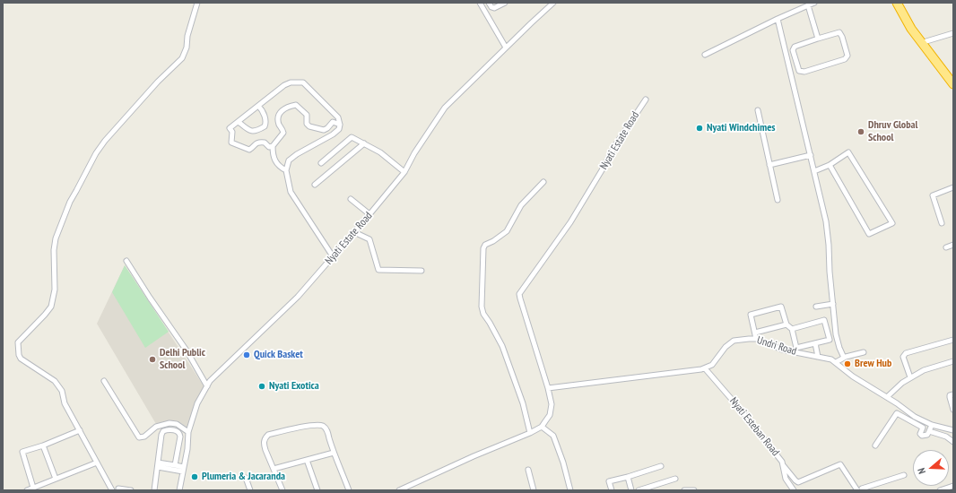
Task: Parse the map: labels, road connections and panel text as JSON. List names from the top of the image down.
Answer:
{
  "streets": {
    "street": ["Nyati Estate Road", "Undri Road", "Nyati Esteban Road"]
  },
  "crossings": [
    ["Undri Road", "Nyati Esteban Road"]
  ],
  "places": [
    "Nyati Windchimes",
    "Dhruv Global School",
    "Quick Basket",
    "Delhi Public School",
    "Brew Hub",
    "Nyati Exotica",
    "Plumeria & Jacaranda"
  ],
  "north": "left"
}
